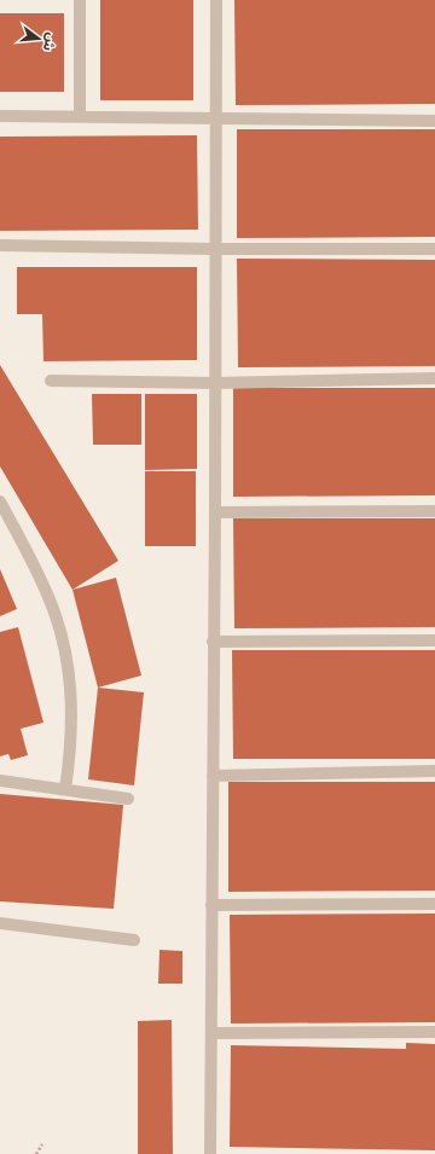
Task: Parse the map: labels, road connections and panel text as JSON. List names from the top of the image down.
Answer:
{
  "north": "right"
}
